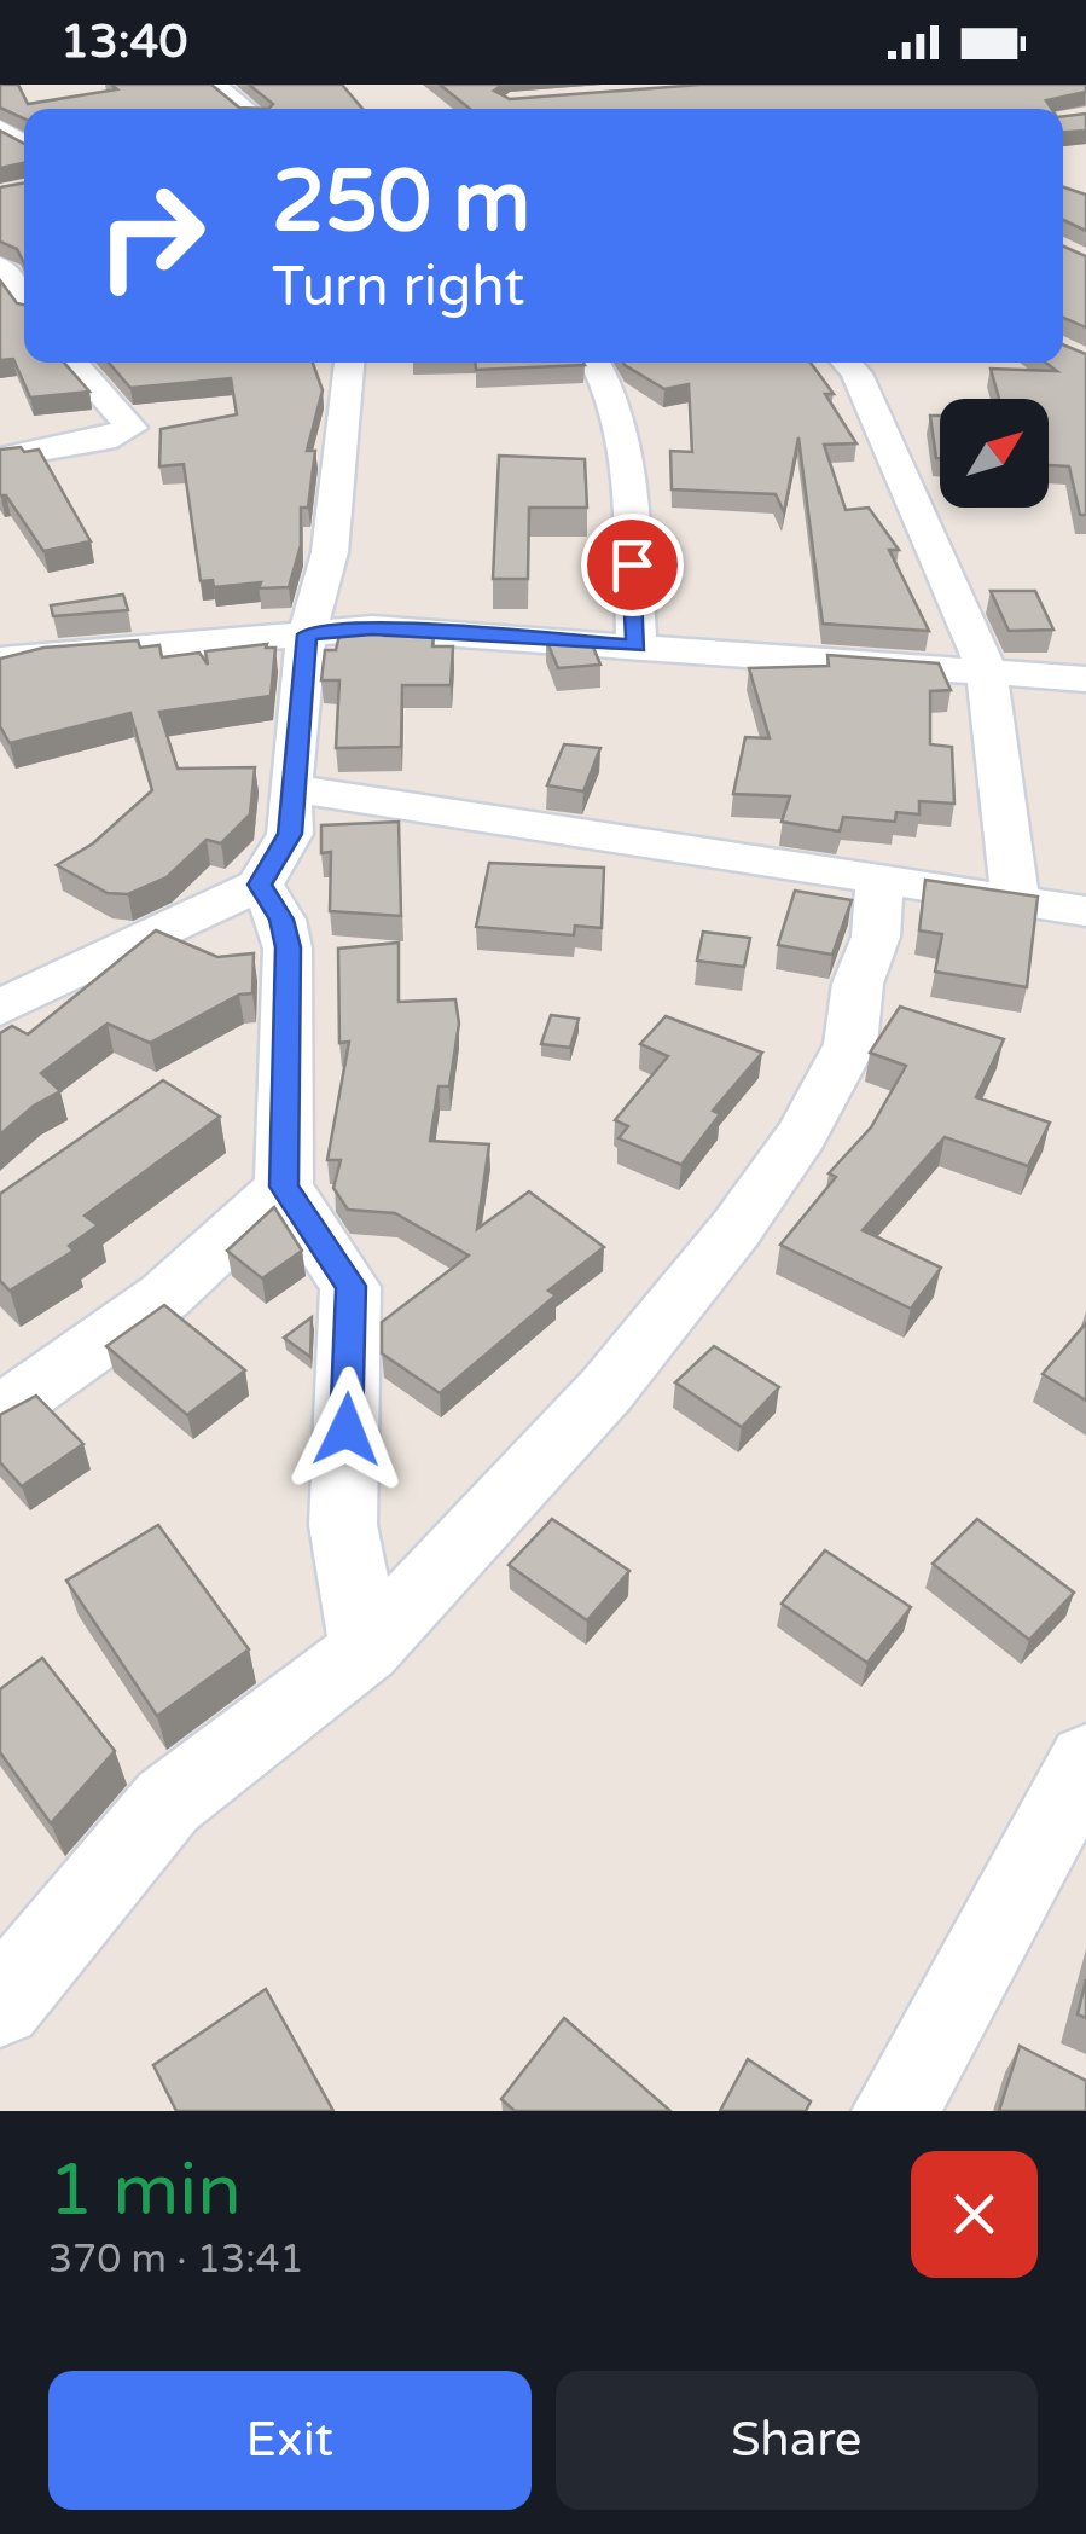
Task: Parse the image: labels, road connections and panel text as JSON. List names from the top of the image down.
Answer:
{
  "north": "top right",
  "page": {
    "status": "13:40",
    "turn": ["250 m", "Turn right"],
    "heading": ["1 min", "370 m · 13:41"],
    "buttons": ["Exit", "Share"]
  }
}
